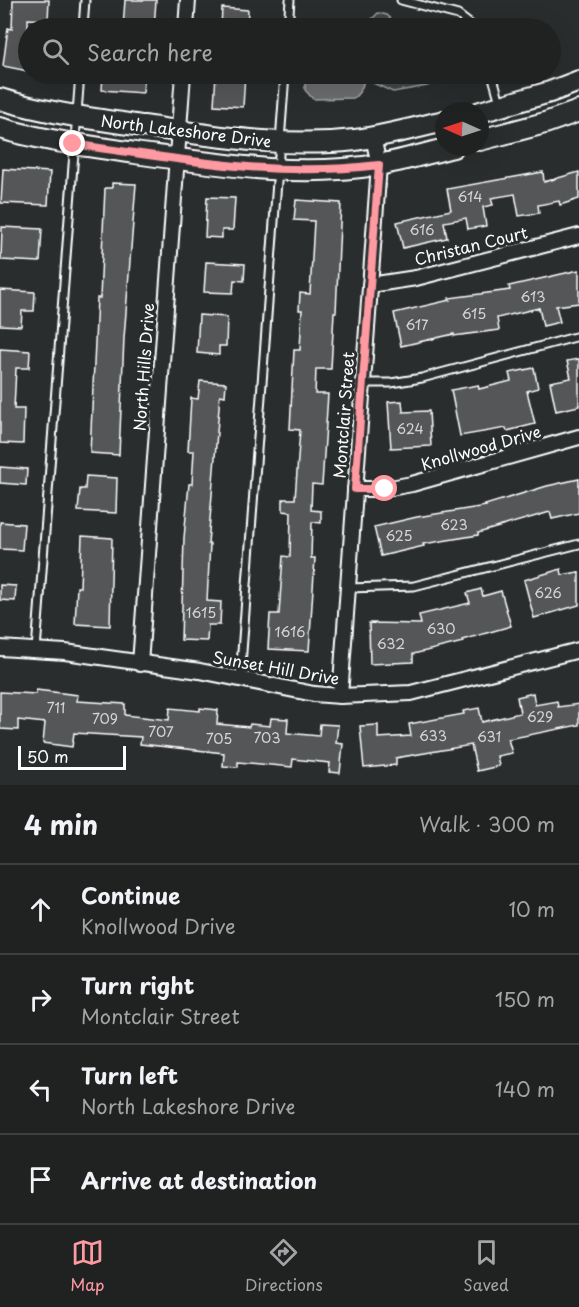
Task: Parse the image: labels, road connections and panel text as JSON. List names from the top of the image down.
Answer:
{
  "streets": {
    "main road": ["North Lakeshore Drive"],
    "street": [
      "Christan Court",
      "North Hills Drive",
      "Montclair Street",
      "Knollwood Drive",
      "Sunset Hill Drive"
    ]
  },
  "crossings": [
    ["North Lakeshore Drive", "North Hills Drive"],
    ["North Lakeshore Drive", "Montclair Street"],
    ["Christan Court", "Montclair Street"],
    ["North Hills Drive", "Sunset Hill Drive"],
    ["Montclair Street", "Knollwood Drive"],
    ["Montclair Street", "Sunset Hill Drive"]
  ],
  "house_numbers": [
    "614",
    "616",
    "613",
    "615",
    "617",
    "624",
    "623",
    "625",
    "626",
    "1615",
    "630",
    "1616",
    "632",
    "711",
    "629",
    "709",
    "707",
    "633",
    "631",
    "703",
    "705"
  ],
  "scale_bar": "50 m",
  "north": "left",
  "page": {
    "search": "Search here",
    "scale": "50 m",
    "heading": ["4 min", "Walk · 300 m"],
    "list": [
      ["Continue", "Knollwood Drive", "10 m"],
      ["Turn right", "Montclair Street", "150 m"],
      ["Turn left", "North Lakeshore Drive", "140 m"],
      "Arrive at destination"
    ],
    "nav": ["Map", "Directions", "Saved"]
  }
}
